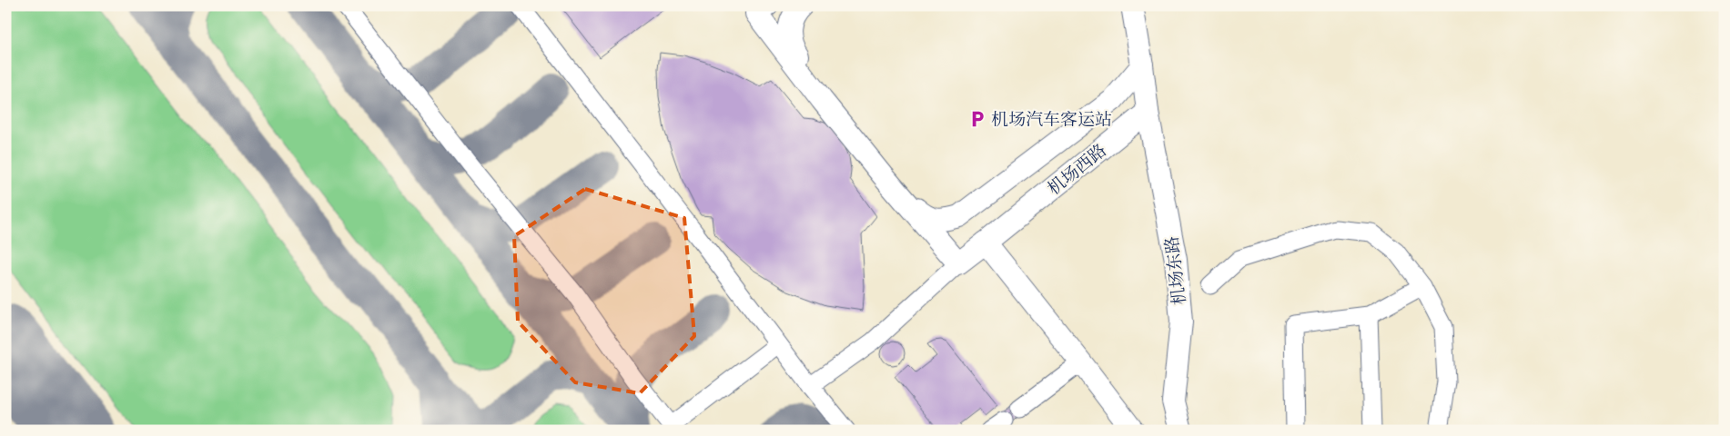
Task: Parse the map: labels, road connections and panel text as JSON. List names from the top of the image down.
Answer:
{
  "streets": {
    "main road": ["机场西路", "机场东路"]
  },
  "crossings": [
    ["机场西路", "机场东路"]
  ],
  "places": {
    "parking": ["机场汽车客运站"]
  }
}
